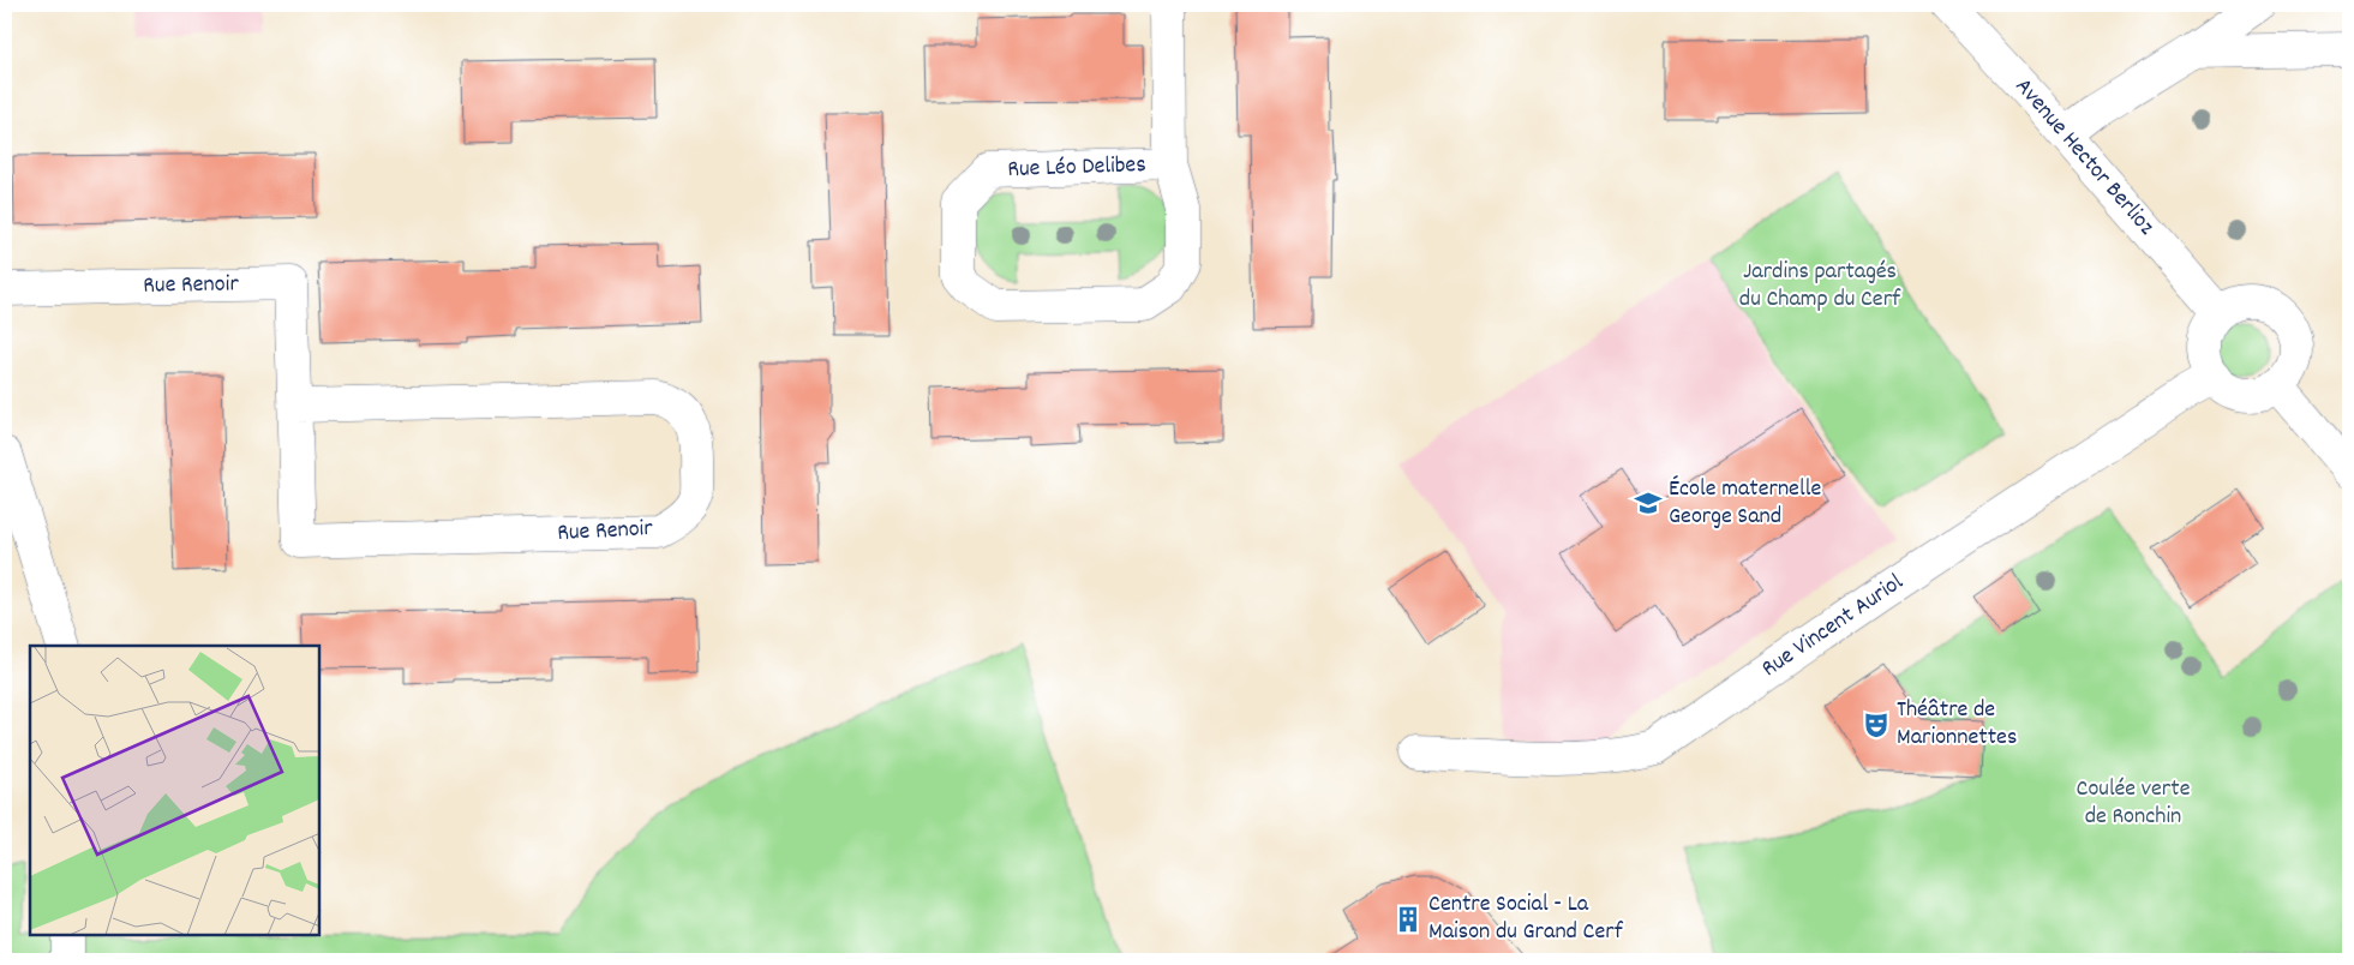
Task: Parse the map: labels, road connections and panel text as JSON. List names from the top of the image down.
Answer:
{
  "streets": {
    "street": [
      "Avenue Hector Berlioz",
      "Rue Léo Delibes",
      "Rue Renoir",
      "Rue Vincent Auriol"
    ]
  },
  "crossings": [
    ["Avenue Hector Berlioz", "Rue Vincent Auriol"]
  ],
  "parks": ["Jardins partagés du Champ du Cerf", "Coulée verte de Ronchin"],
  "places": {
    "school or university": ["École maternelle George Sand"],
    "theatre": ["Théâtre de Marionnettes"],
    "building": ["Centre Social - La Maison du Grand Cerf"]
  }
}
